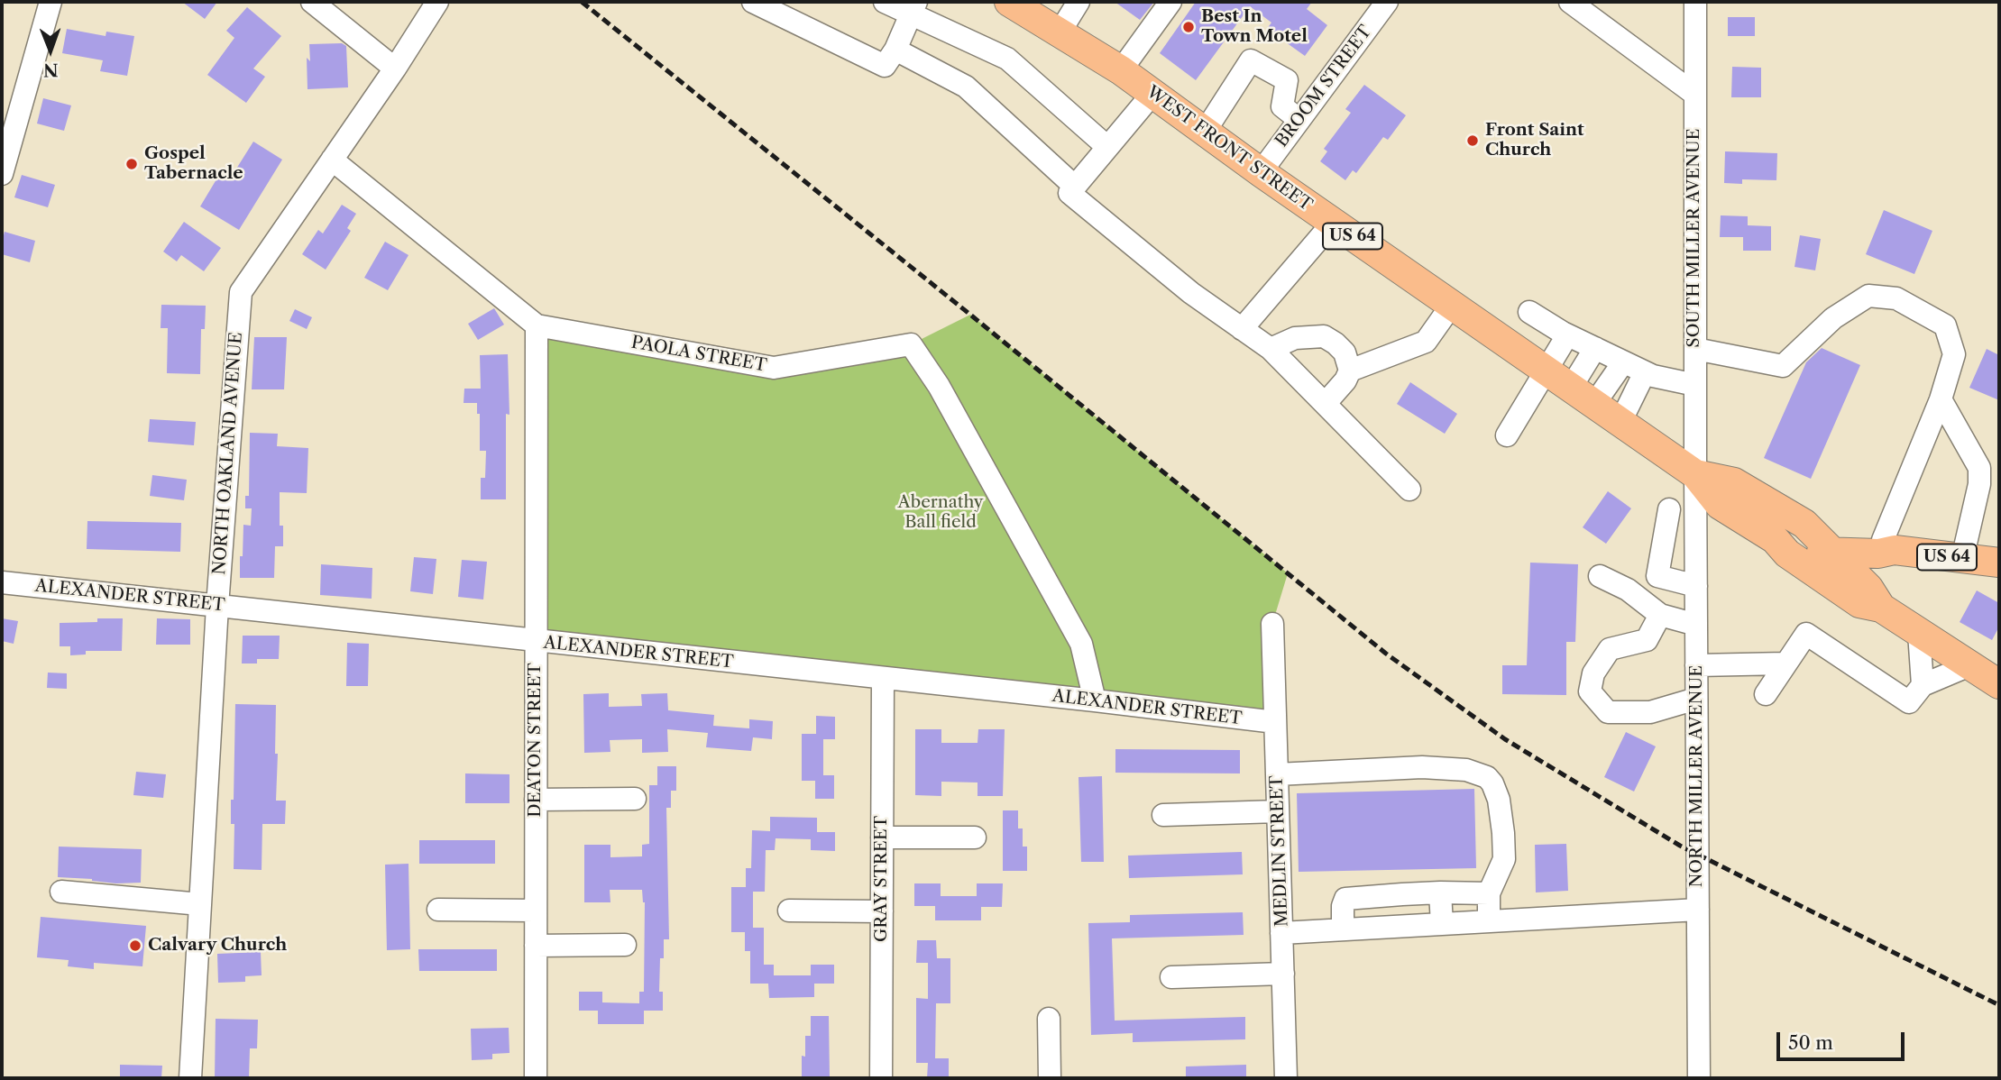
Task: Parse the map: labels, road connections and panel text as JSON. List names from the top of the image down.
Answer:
{
  "streets": {
    "main road": ["WEST FRONT STREET", "US 64"],
    "street": [
      "BROOM STREET",
      "SOUTH MILLER AVENUE",
      "PAOLA STREET",
      "NORTH OAKLAND AVENUE",
      "ALEXANDER STREET",
      "DEATON STREET",
      "NORTH MILLER AVENUE",
      "MEDLIN STREET",
      "GRAY STREET"
    ]
  },
  "crossings": [
    ["BROOM STREET", "WEST FRONT STREET"],
    ["WEST FRONT STREET", "US 64"],
    ["WEST FRONT STREET", "SOUTH MILLER AVENUE"],
    ["WEST FRONT STREET", "NORTH MILLER AVENUE"],
    ["SOUTH MILLER AVENUE", "NORTH MILLER AVENUE"],
    ["PAOLA STREET", "NORTH OAKLAND AVENUE"],
    ["PAOLA STREET", "ALEXANDER STREET"],
    ["PAOLA STREET", "DEATON STREET"],
    ["NORTH OAKLAND AVENUE", "ALEXANDER STREET"],
    ["ALEXANDER STREET", "DEATON STREET"],
    ["ALEXANDER STREET", "MEDLIN STREET"],
    ["ALEXANDER STREET", "GRAY STREET"]
  ],
  "parks": ["Abernathy Ball field"],
  "places": [
    "Best In Town Motel",
    "Front Saint Church",
    "Gospel Tabernacle",
    "Calvary Church"
  ],
  "scale_bar": "50 m",
  "north": "bottom"
}
